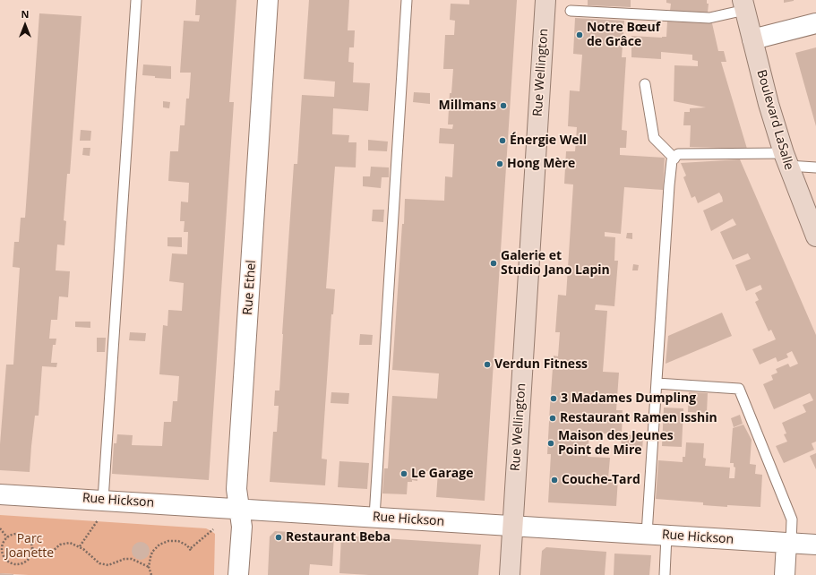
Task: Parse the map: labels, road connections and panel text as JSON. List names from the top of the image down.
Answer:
{
  "streets": {
    "main road": ["Rue Wellington", "Boulevard LaSalle"],
    "street": ["Rue Ethel", "Rue Hickson"]
  },
  "crossings": [
    ["Rue Wellington", "Rue Hickson"],
    ["Rue Ethel", "Rue Hickson"]
  ],
  "parks": ["Parc Joanette"],
  "places": [
    "Notre Bœuf de Grâce",
    "Millmans",
    "Énergie Well",
    "Hong Mère",
    "Galerie et Studio Jano Lapin",
    "Verdun Fitness",
    "3 Madames Dumpling",
    "Restaurant Ramen Isshin",
    "Maison des Jeunes Point de Mire",
    "Le Garage",
    "Couche-Tard",
    "Restaurant Beba"
  ],
  "north": "top"
}
